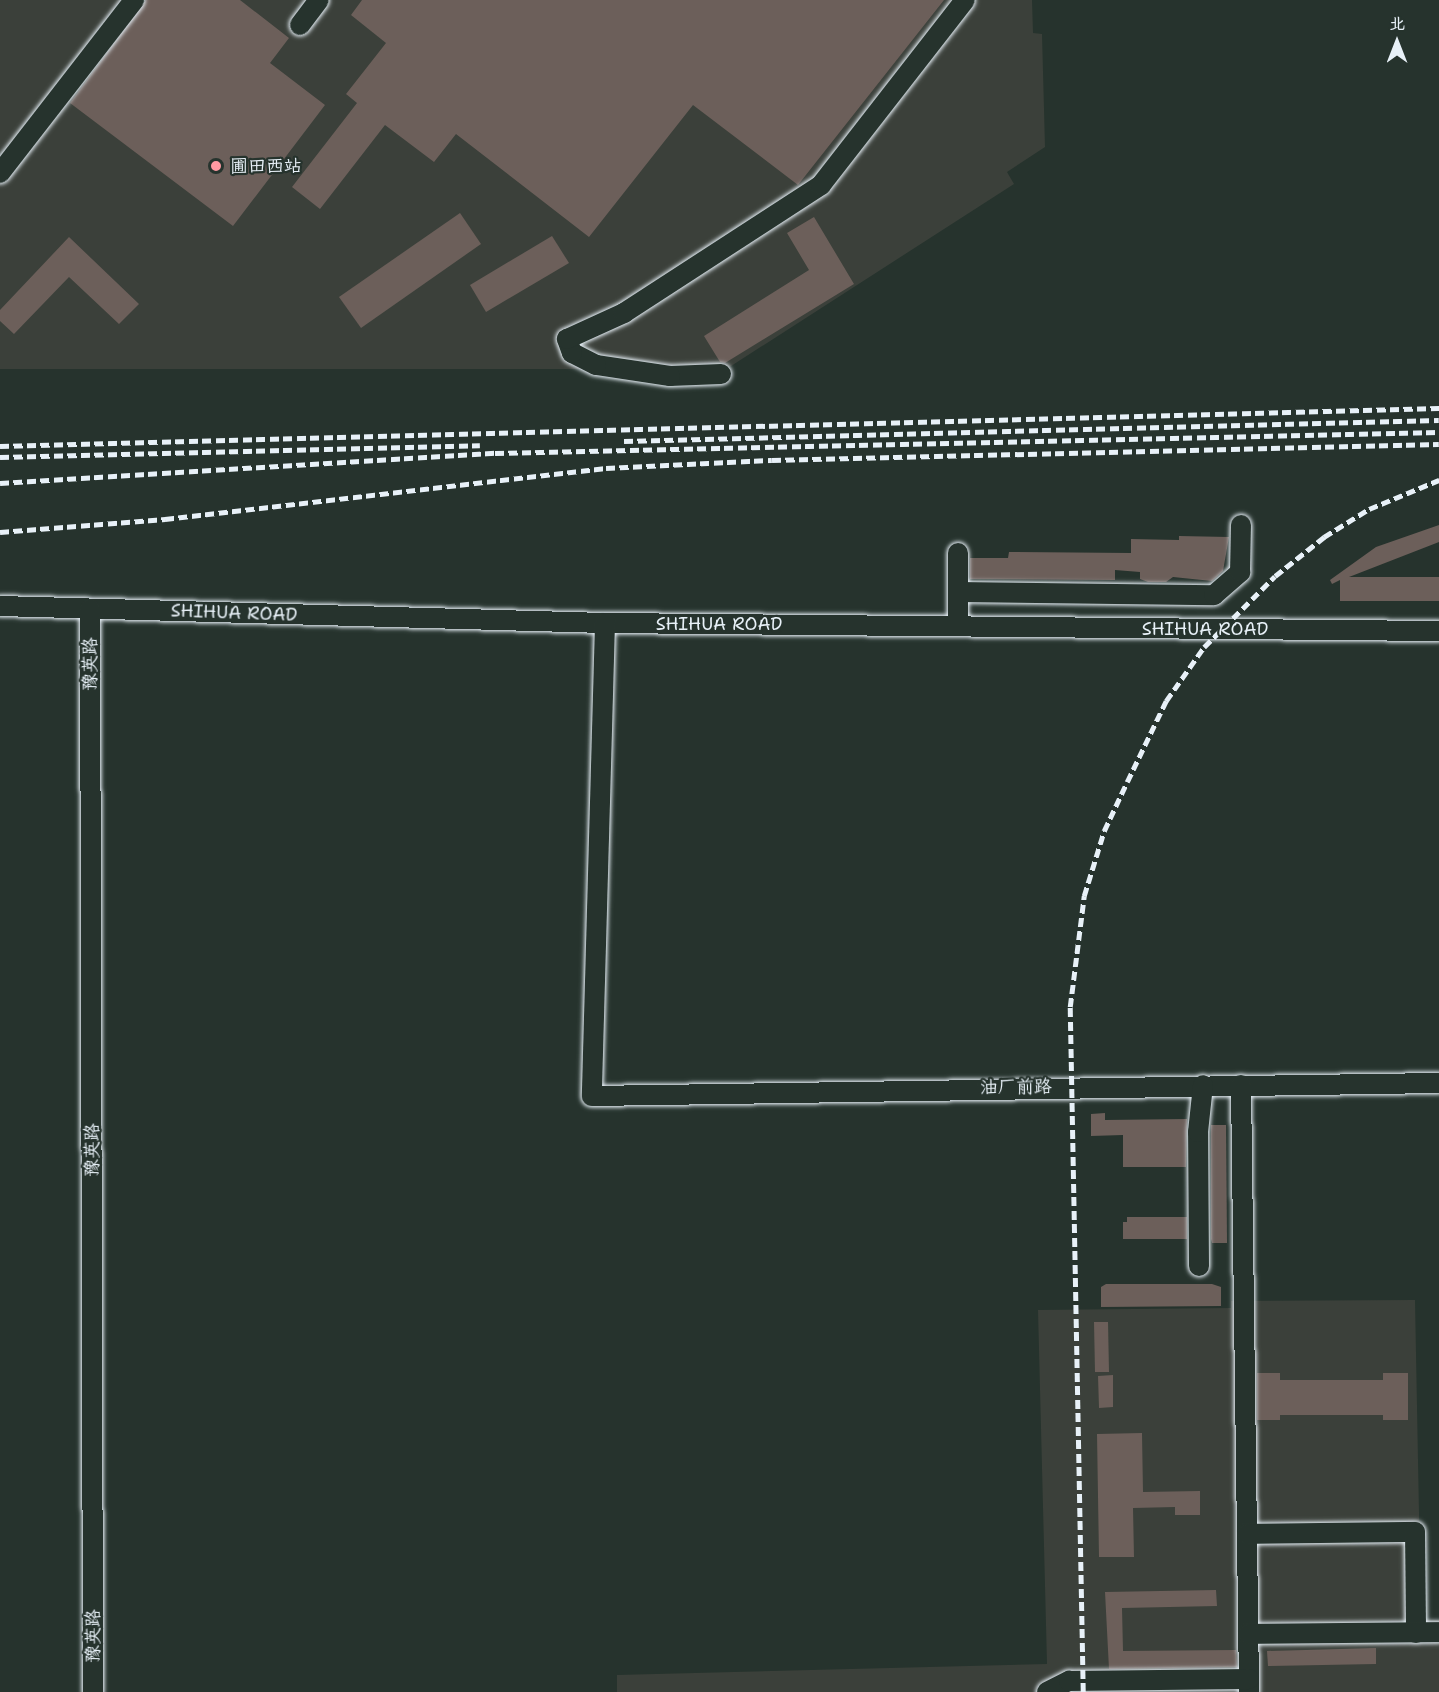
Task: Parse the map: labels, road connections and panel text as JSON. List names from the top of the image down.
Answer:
{
  "streets": {
    "street": ["SHIHUA ROAD", "豫英路", "油厂前路"]
  },
  "crossings": [
    ["SHIHUA ROAD", "豫英路"],
    ["SHIHUA ROAD", "油厂前路"]
  ],
  "places": ["圃田西站"],
  "north": "top"
}
